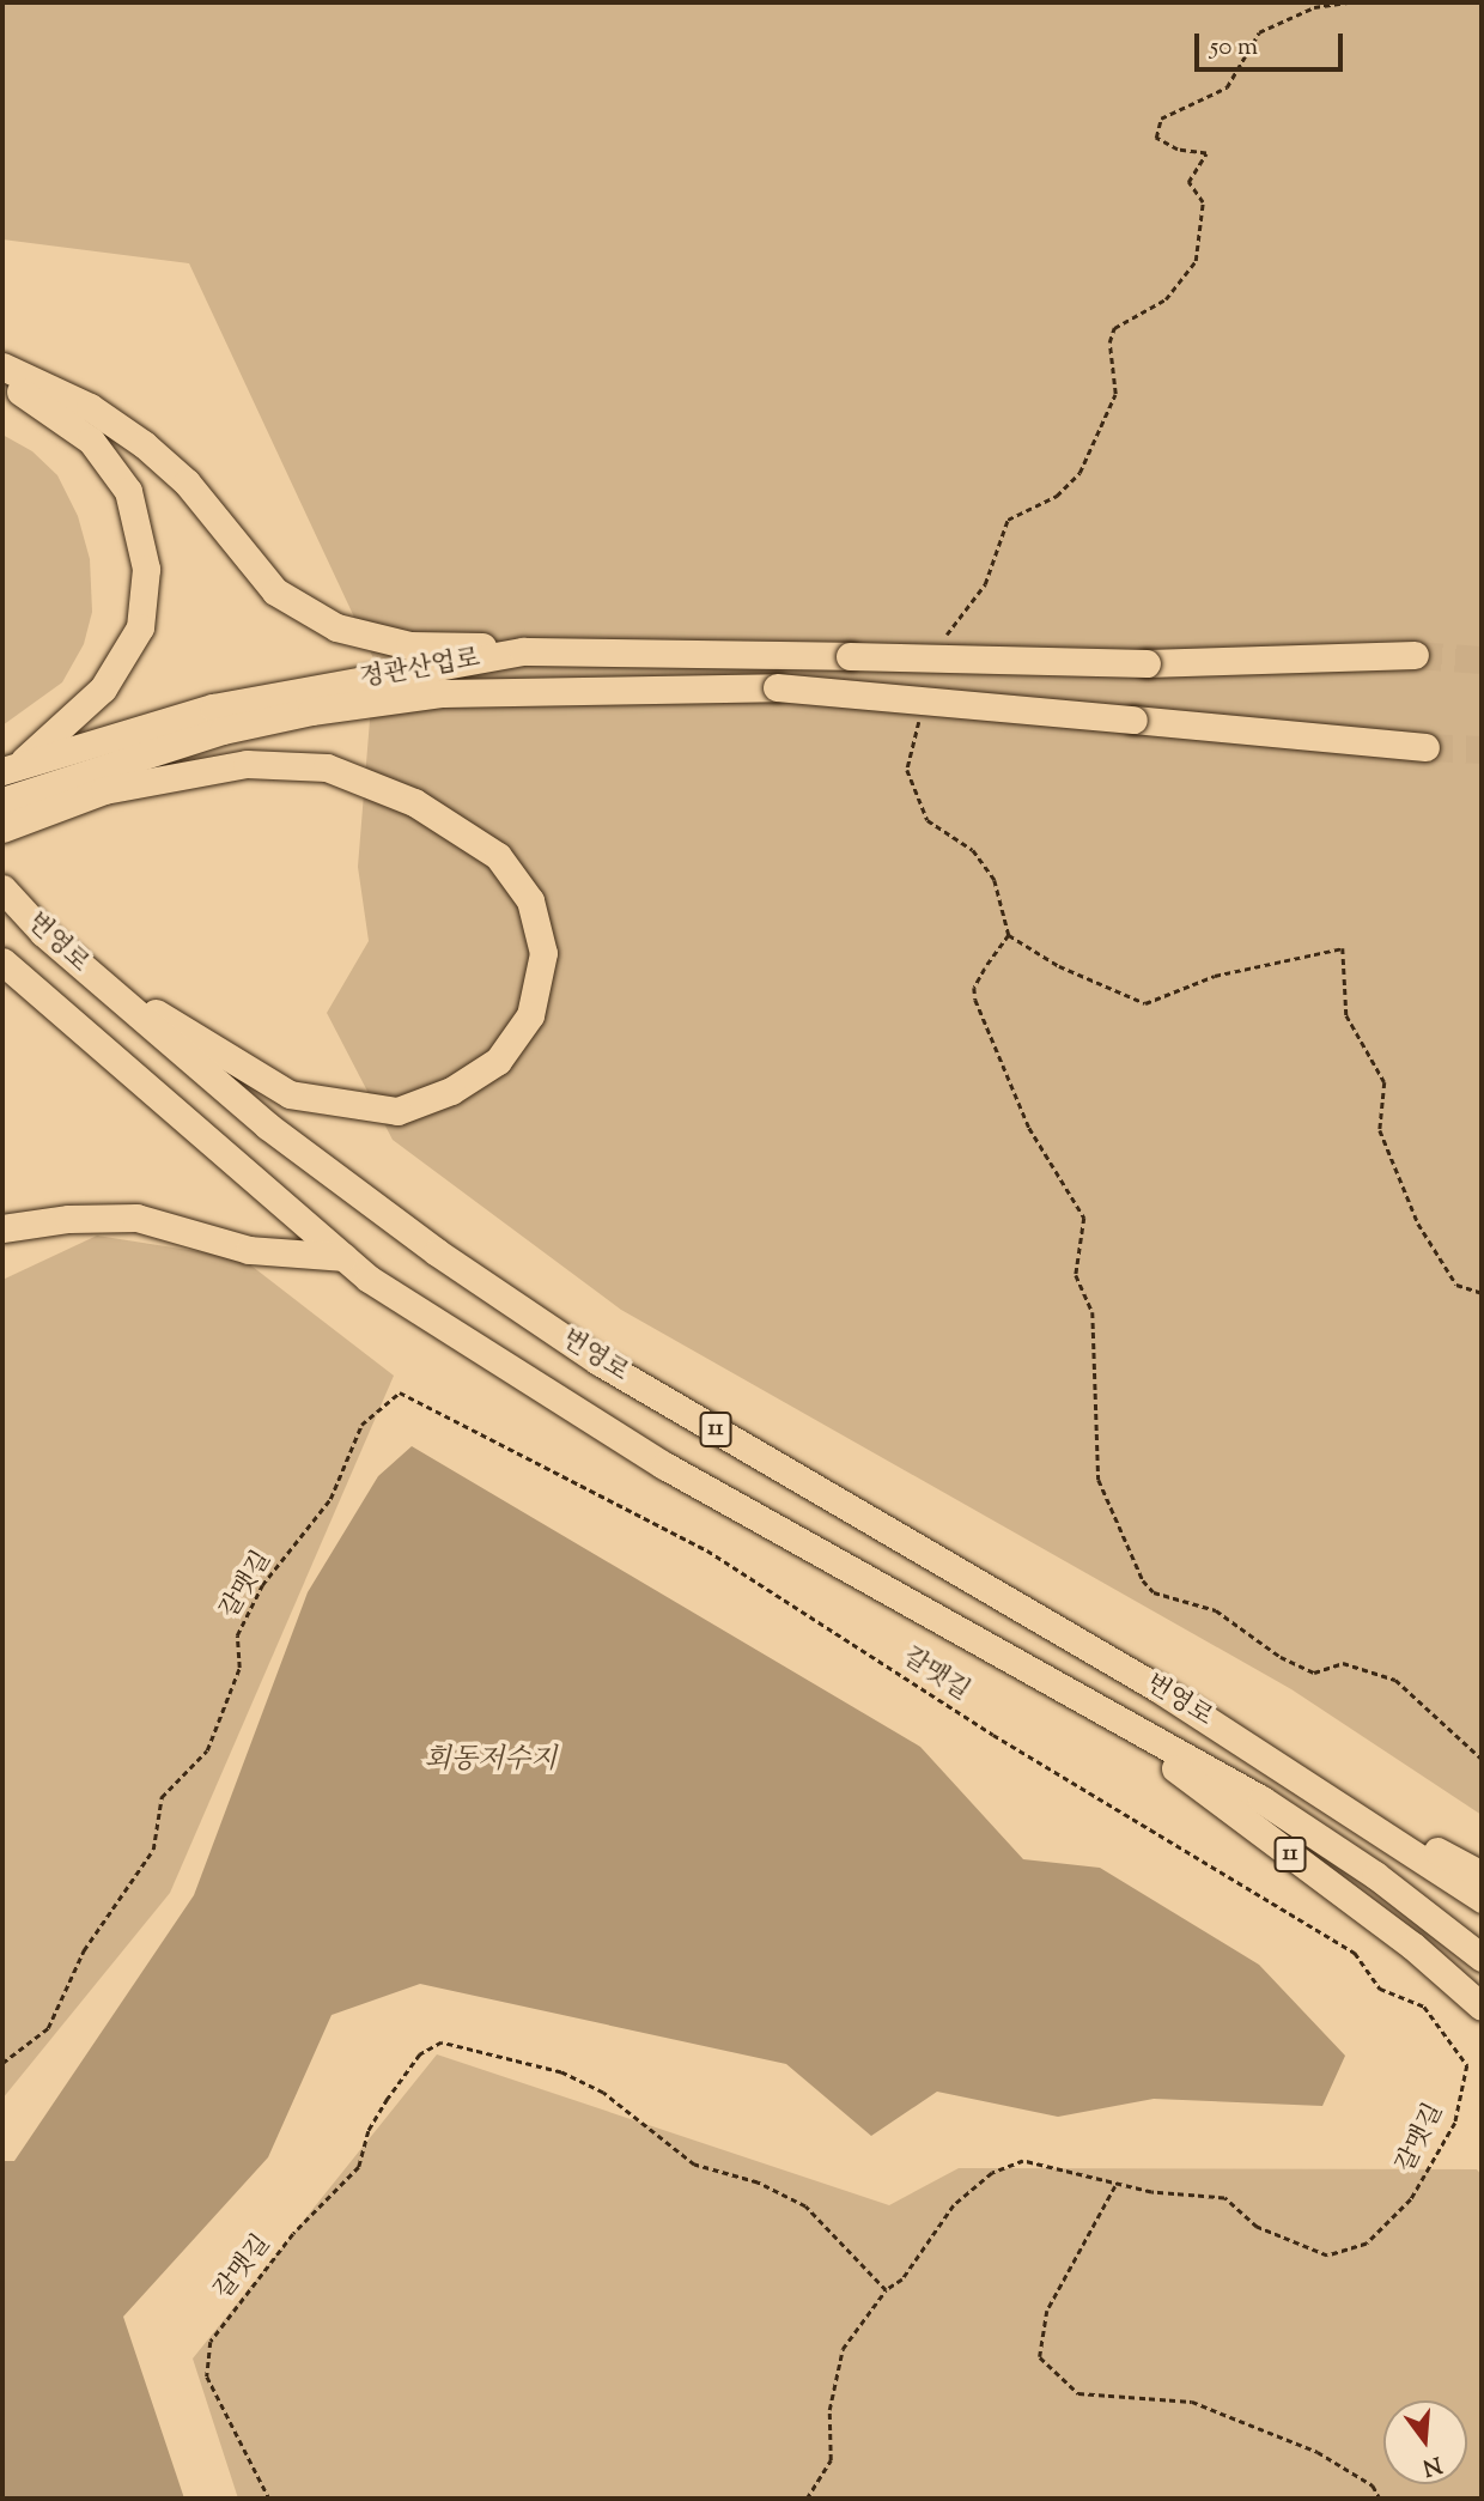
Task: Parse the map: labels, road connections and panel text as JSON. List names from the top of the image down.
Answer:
{
  "streets": {
    "highway": ["정관산업로", "번영로", "11"],
    "path": ["갈맷길"]
  },
  "water": ["회동저수지"],
  "scale_bar": "50 m",
  "north": "bottom"
}
